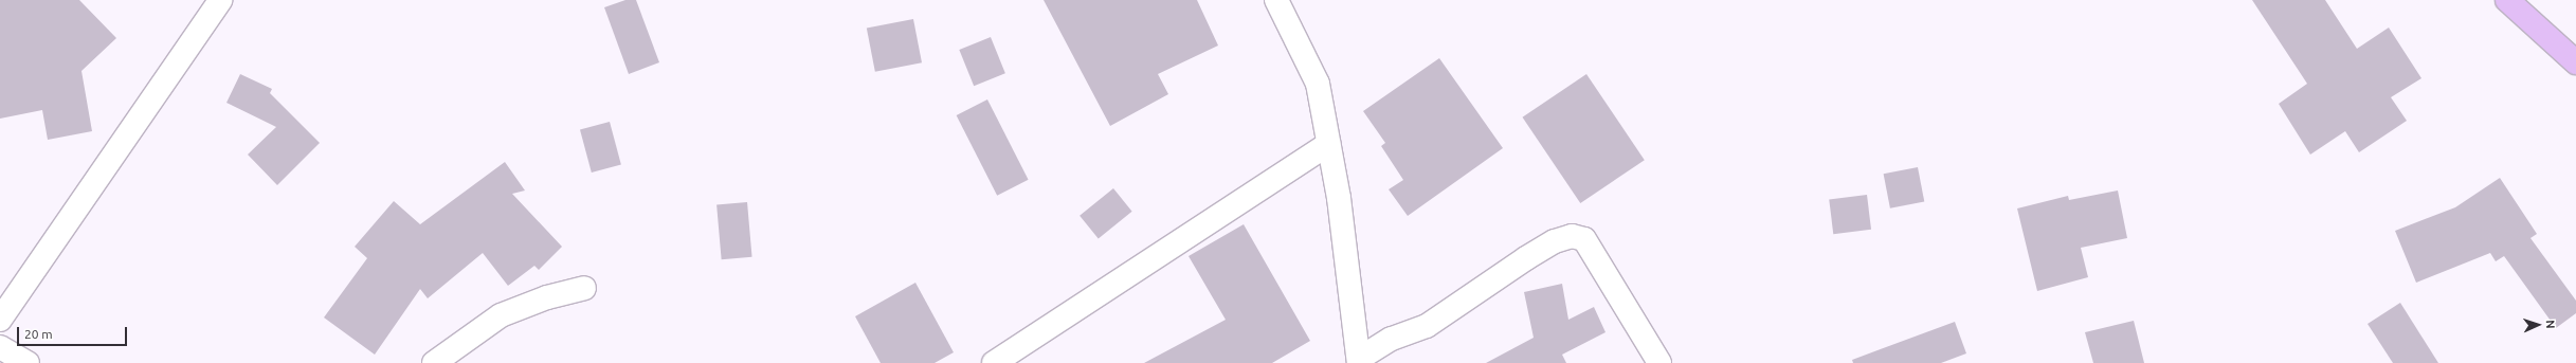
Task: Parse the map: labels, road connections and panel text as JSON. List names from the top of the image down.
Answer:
{
  "scale_bar": "20 m",
  "north": "right"
}
